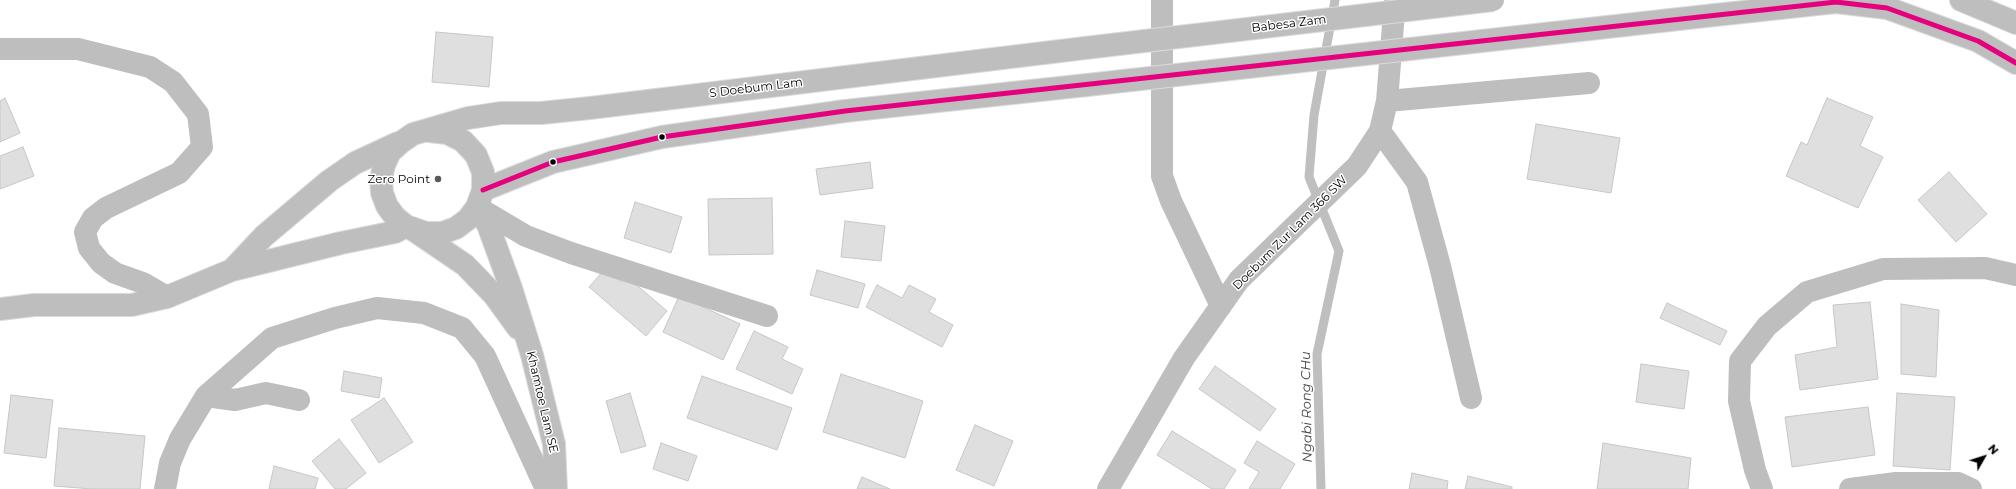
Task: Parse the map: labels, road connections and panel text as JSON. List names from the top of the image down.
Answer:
{
  "streets": {
    "main road": [
      "Babesa Zam",
      "S Doebum Lam",
      "Doebum Zur Lam 366 SW",
      "Khamtoe Lam SE"
    ]
  },
  "crossings": [
    ["Babesa Zam", "S Doebum Lam"],
    ["S Doebum Lam", "Khamtoe Lam SE"]
  ],
  "water": ["Ngabi Rong CHu"],
  "places": ["Zero Point"],
  "north": "top right"
}
